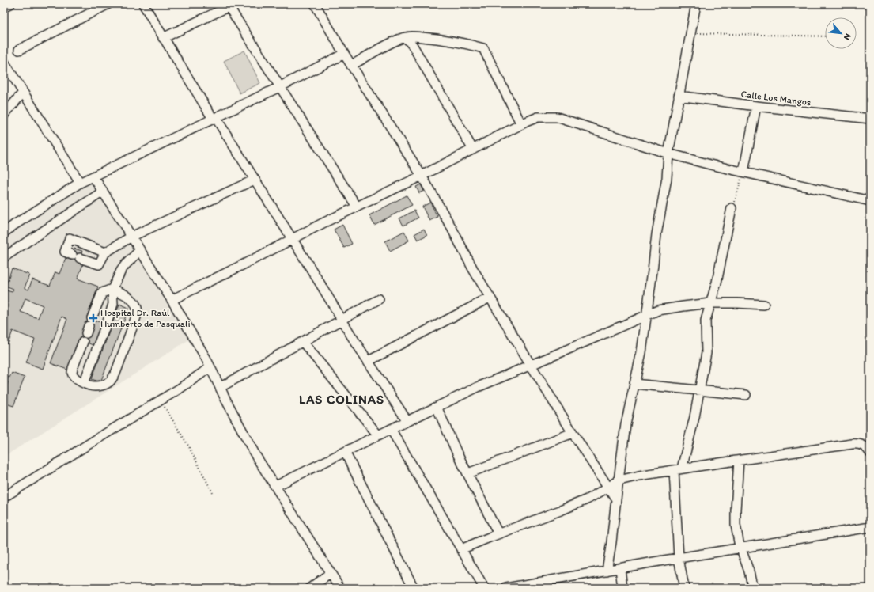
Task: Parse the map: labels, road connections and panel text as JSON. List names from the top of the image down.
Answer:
{
  "streets": {
    "street": ["Calle Los Mangos"]
  },
  "districts": ["LAS COLINAS"],
  "places": {
    "health": ["Hospital Dr. Raúl Humberto de Pasquali"]
  },
  "north": "bottom right"
}
